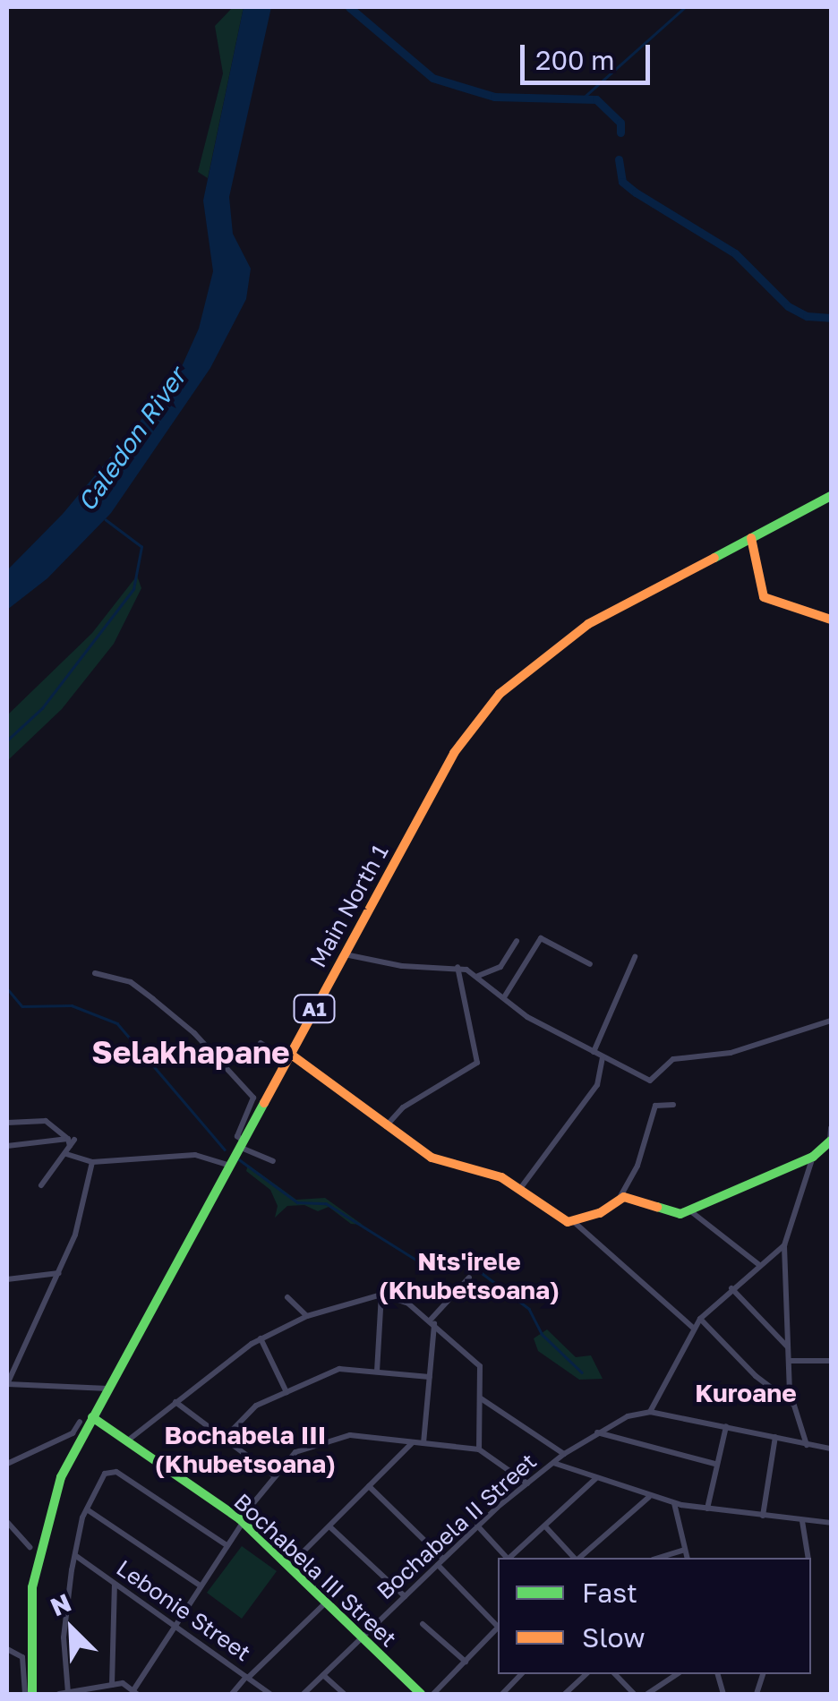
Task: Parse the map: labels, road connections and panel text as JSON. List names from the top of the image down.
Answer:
{
  "streets": {
    "main road": ["Main North 1", "A1", "Bochabela III Street"],
    "street": ["Bochabela II Street", "Lebonie Street"]
  },
  "crossings": [
    ["Main North 1", "Bochabela III Street"],
    ["Bochabela II Street", "Bochabela III Street"]
  ],
  "districts": [
    "Selakhapane",
    "Nts'irele (Khubetsoana)",
    "Kuroane",
    "Bochabela III (Khubetsoana)"
  ],
  "water": ["Caledon River"],
  "legend": ["Fast", "Slow"],
  "scale_bar": "200 m",
  "north": "top left"
}
